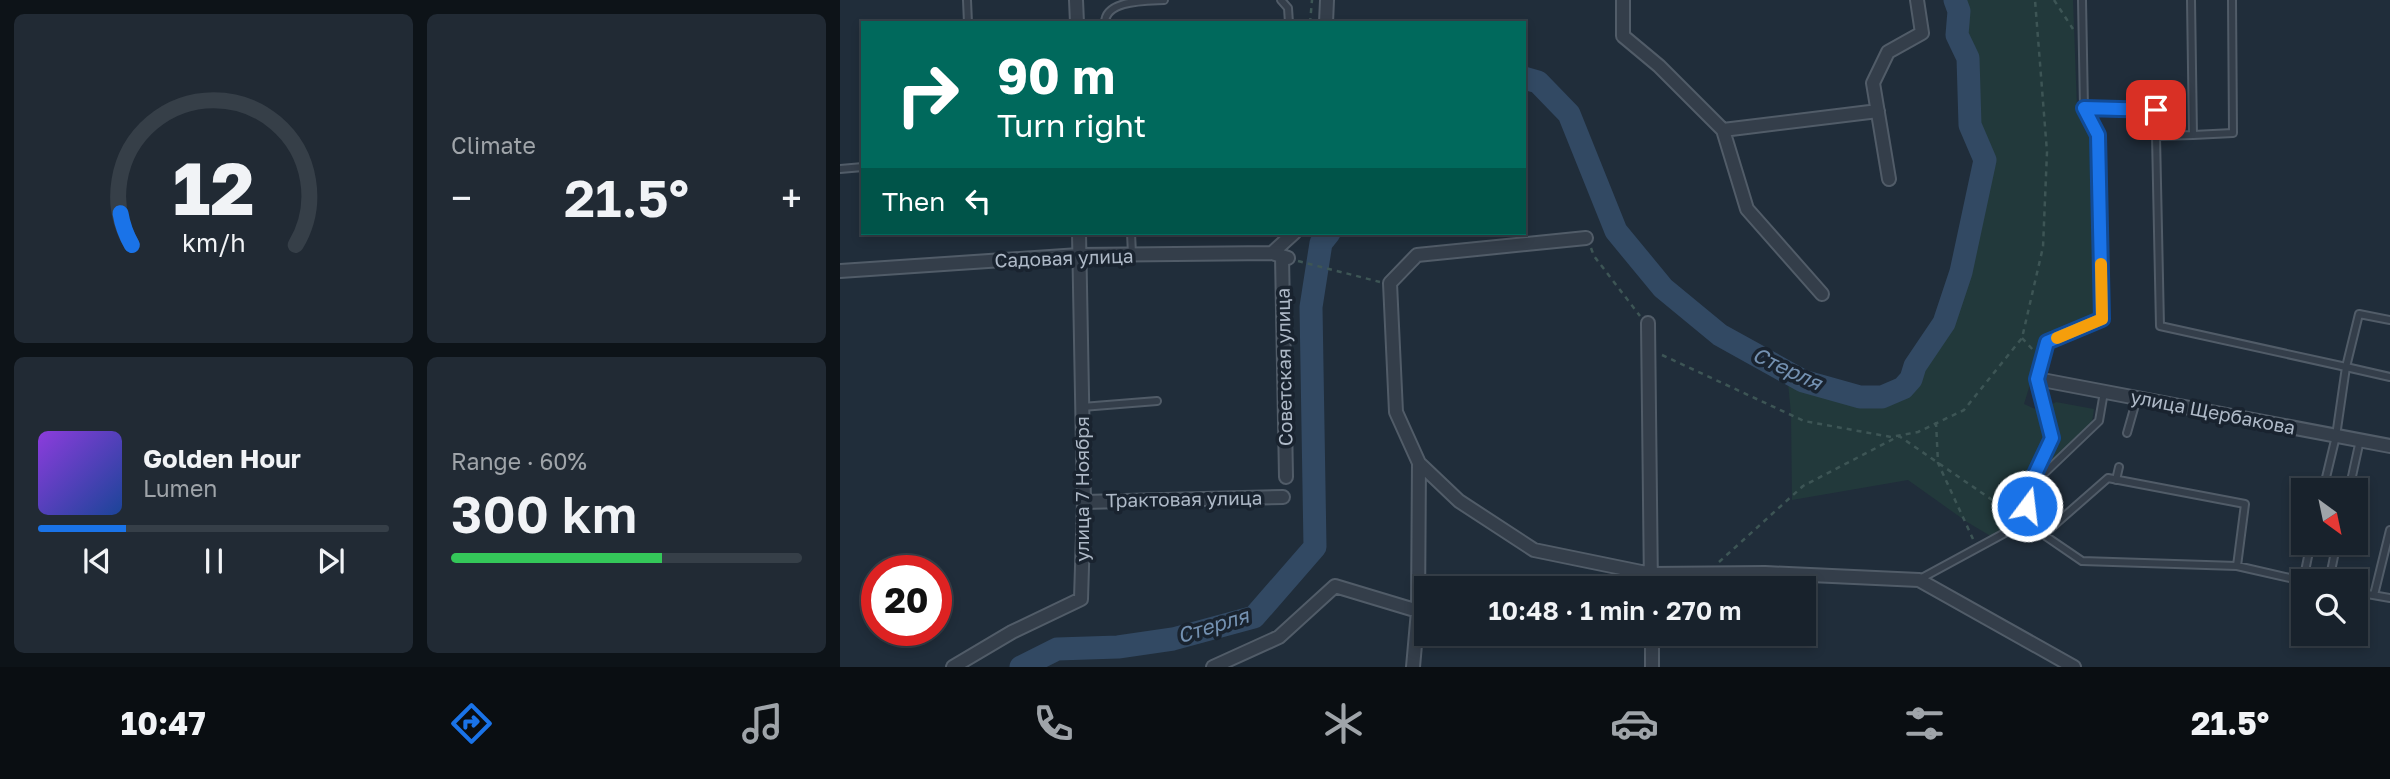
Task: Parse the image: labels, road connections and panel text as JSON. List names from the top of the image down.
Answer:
{
  "streets": {
    "street": [
      "Садовая улица",
      "Советская улица",
      "улица Щербакова",
      "улица 7 Ноября",
      "Трактовая улица"
    ]
  },
  "crossings": [
    ["Садовая улица", "Советская улица"],
    ["Садовая улица", "улица 7 Ноября"],
    ["улица 7 Ноября", "Трактовая улица"]
  ],
  "water": ["Стерля"],
  "north": "bottom right",
  "page": {
    "tile": [
      "Climate",
      ["Range · 60%", "300 km"]
    ],
    "turn": ["90 m", "Turn right"],
    "then": "Then",
    "heat": ["−", "21.5°", "+"],
    "song": ["Golden Hour", "Lumen"],
    "limit": "20",
    "trip": "10:48 · 1 min · 270 m",
    "tabs": ["10:47", "21.5°"],
    "gauge": ["12", "km/h"]
  }
}
